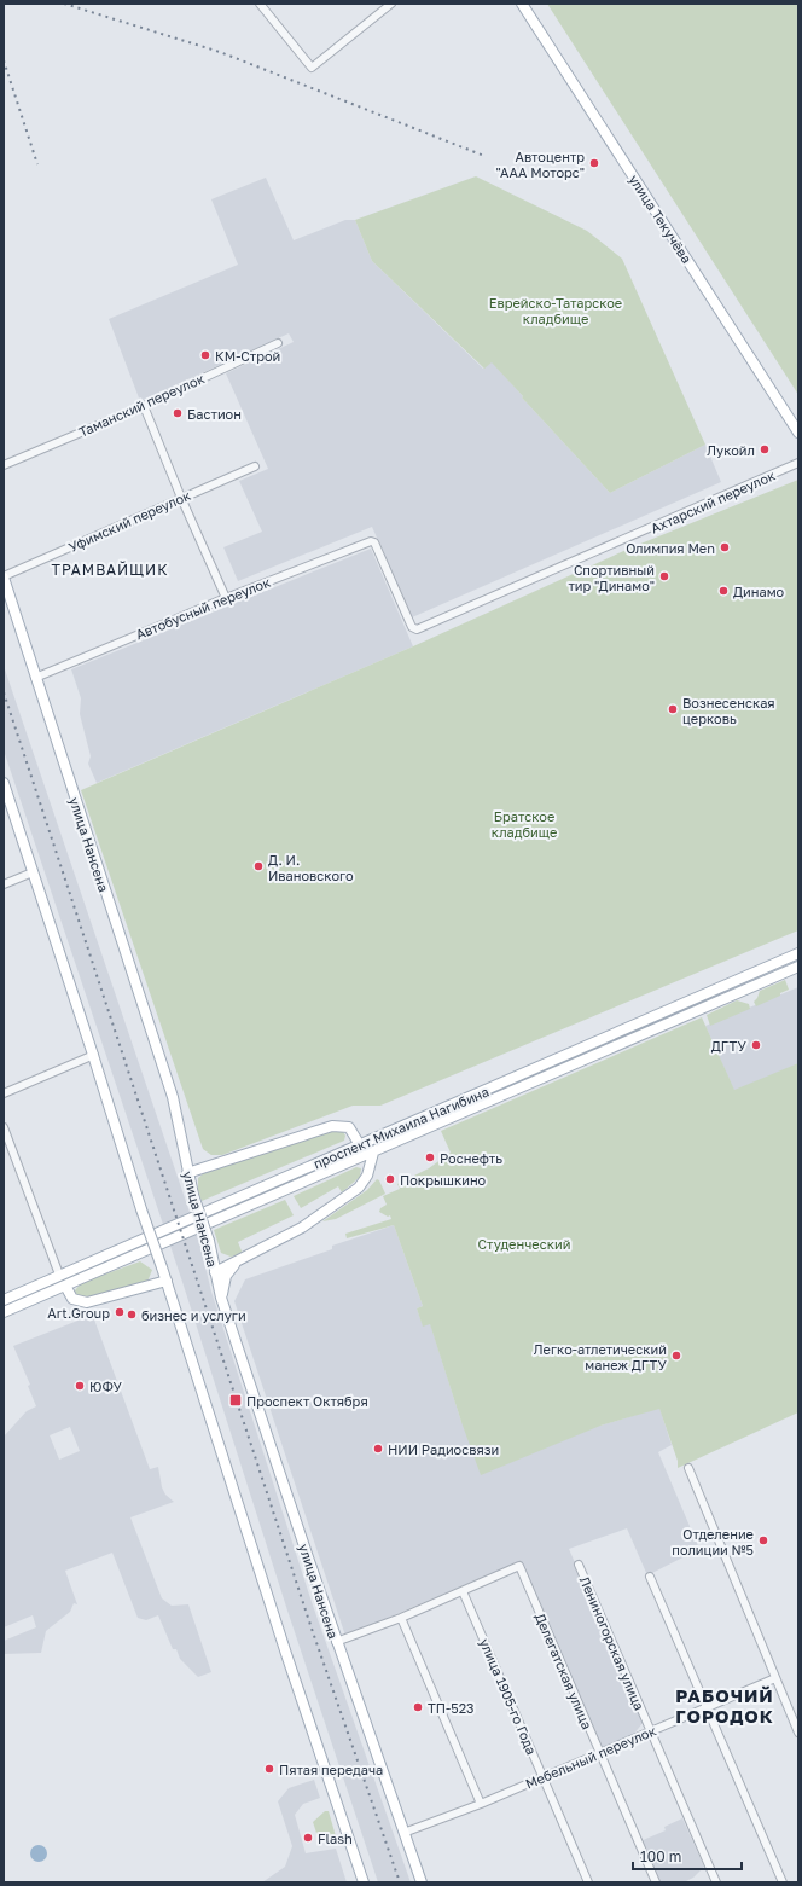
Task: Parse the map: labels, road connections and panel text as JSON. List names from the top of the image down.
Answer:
{
  "streets": {
    "main road": ["улица Текучёва", "улица Нансена", "проспект Михаила Нагибина"],
    "street": [
      "Таманский переулок",
      "Ахтарский переулок",
      "Уфимский переулок",
      "Автобусный переулок",
      "Лениногорская улица",
      "Делегатская улица",
      "улица 1905-го Года",
      "Мебельный переулок"
    ]
  },
  "crossings": [
    ["Ахтарский переулок", "Автобусный переулок"],
    ["Уфимский переулок", "улица Нансена"],
    ["Автобусный переулок", "улица Нансена"],
    ["улица Нансена", "Мебельный переулок"],
    ["Лениногорская улица", "Мебельный переулок"],
    ["Делегатская улица", "улица 1905-го Года"],
    ["Делегатская улица", "Мебельный переулок"],
    ["улица 1905-го Года", "Мебельный переулок"]
  ],
  "districts": ["ТРАМВАЙЩИК", "РАБОЧИЙ ГОРОДОК"],
  "parks": ["Еврейско-Татарское кладбище", "Братское кладбище", "Студенческий"],
  "places": {
    "other": [
      "Автоцентр \"ААА Моторс\"",
      "КМ-Строй",
      "Бастион",
      "Лукойл",
      "Олимпия Men",
      "Спортивный тир \"Динамо\"",
      "Динамо",
      "Вознесенская церковь",
      "Д. И. Ивановского",
      "ДГТУ",
      "Роснефть",
      "Покрышкино",
      "Art.Group",
      "бизнес и услуги",
      "Легко-атлетический манеж ДГТУ",
      "ЮФУ",
      "НИИ Радиосвязи",
      "Отделение полиции №5",
      "ТП-523",
      "Пятая передача",
      "Flash"
    ],
    "transit": ["Проспект Октября"]
  },
  "scale_bar": "100 m"
}
